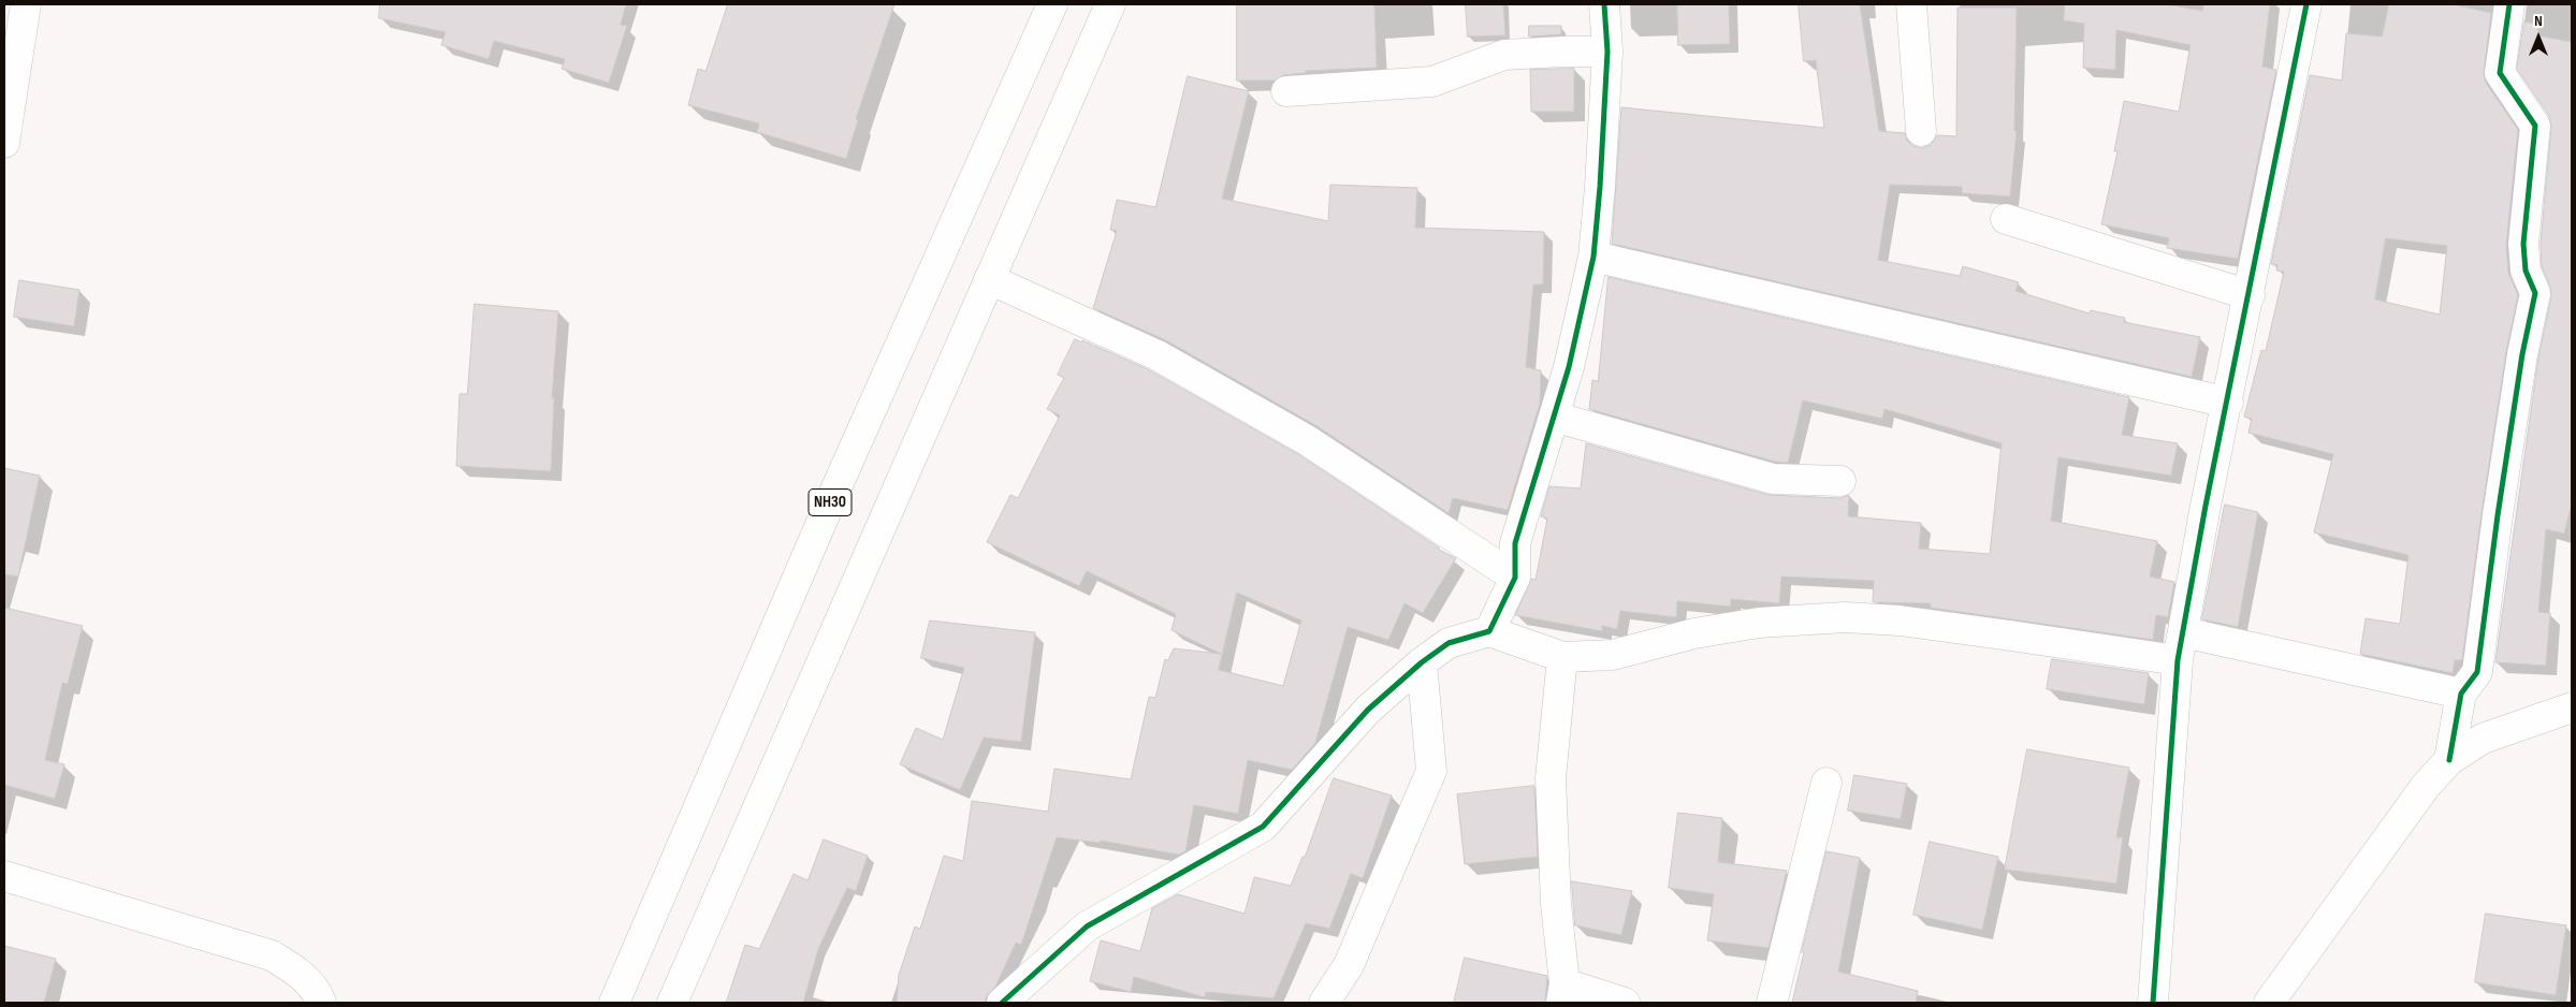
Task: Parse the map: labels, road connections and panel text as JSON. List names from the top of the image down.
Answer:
{
  "streets": {
    "main road": ["NH30"]
  },
  "north": "top"
}
